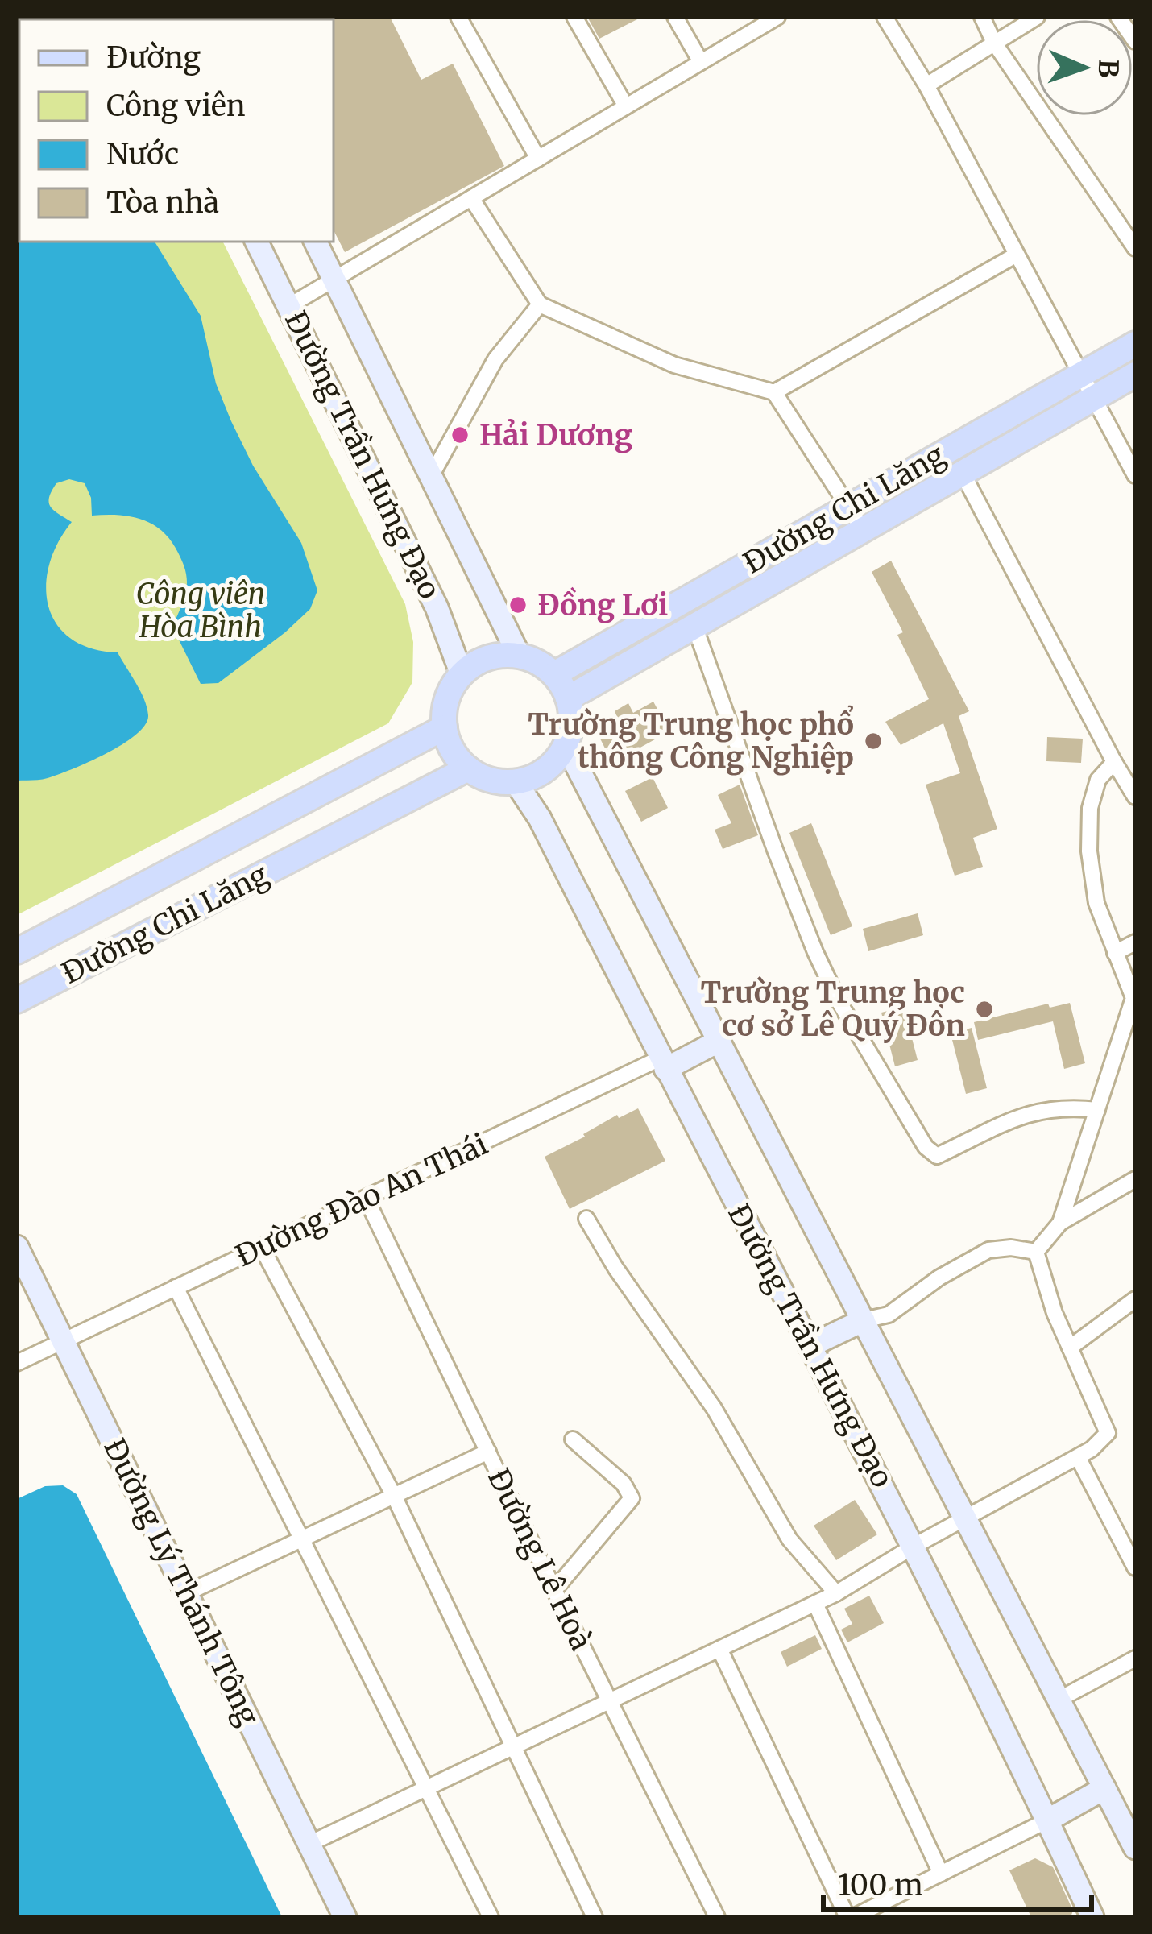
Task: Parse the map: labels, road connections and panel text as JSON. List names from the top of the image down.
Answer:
{
  "streets": {
    "main road": ["Đường Trần Hưng Đạo", "Đường Chi Lăng", "Đường Lý Thánh Tông"],
    "street": ["Đường Đào An Thái", "Đường Lê Hoà"]
  },
  "crossings": [
    ["Đường Trần Hưng Đạo", "Đường Chi Lăng"],
    ["Đường Trần Hưng Đạo", "Đường Đào An Thái"],
    ["Đường Đào An Thái", "Đường Lê Hoà"],
    ["Đường Đào An Thái", "Đường Lý Thánh Tông"]
  ],
  "parks": ["Công viên Hòa Bình"],
  "places": [
    "Hải Dương",
    "Đồng Lơi",
    "Trường Trung học phổ thông Công Nghiệp",
    "Trường Trung học cơ sở Lê Quý Đôn"
  ],
  "legend": [
    "Đường",
    "Công viên",
    "Nước",
    "Tòa nhà"
  ],
  "scale_bar": "100 m",
  "north": "right"
}
